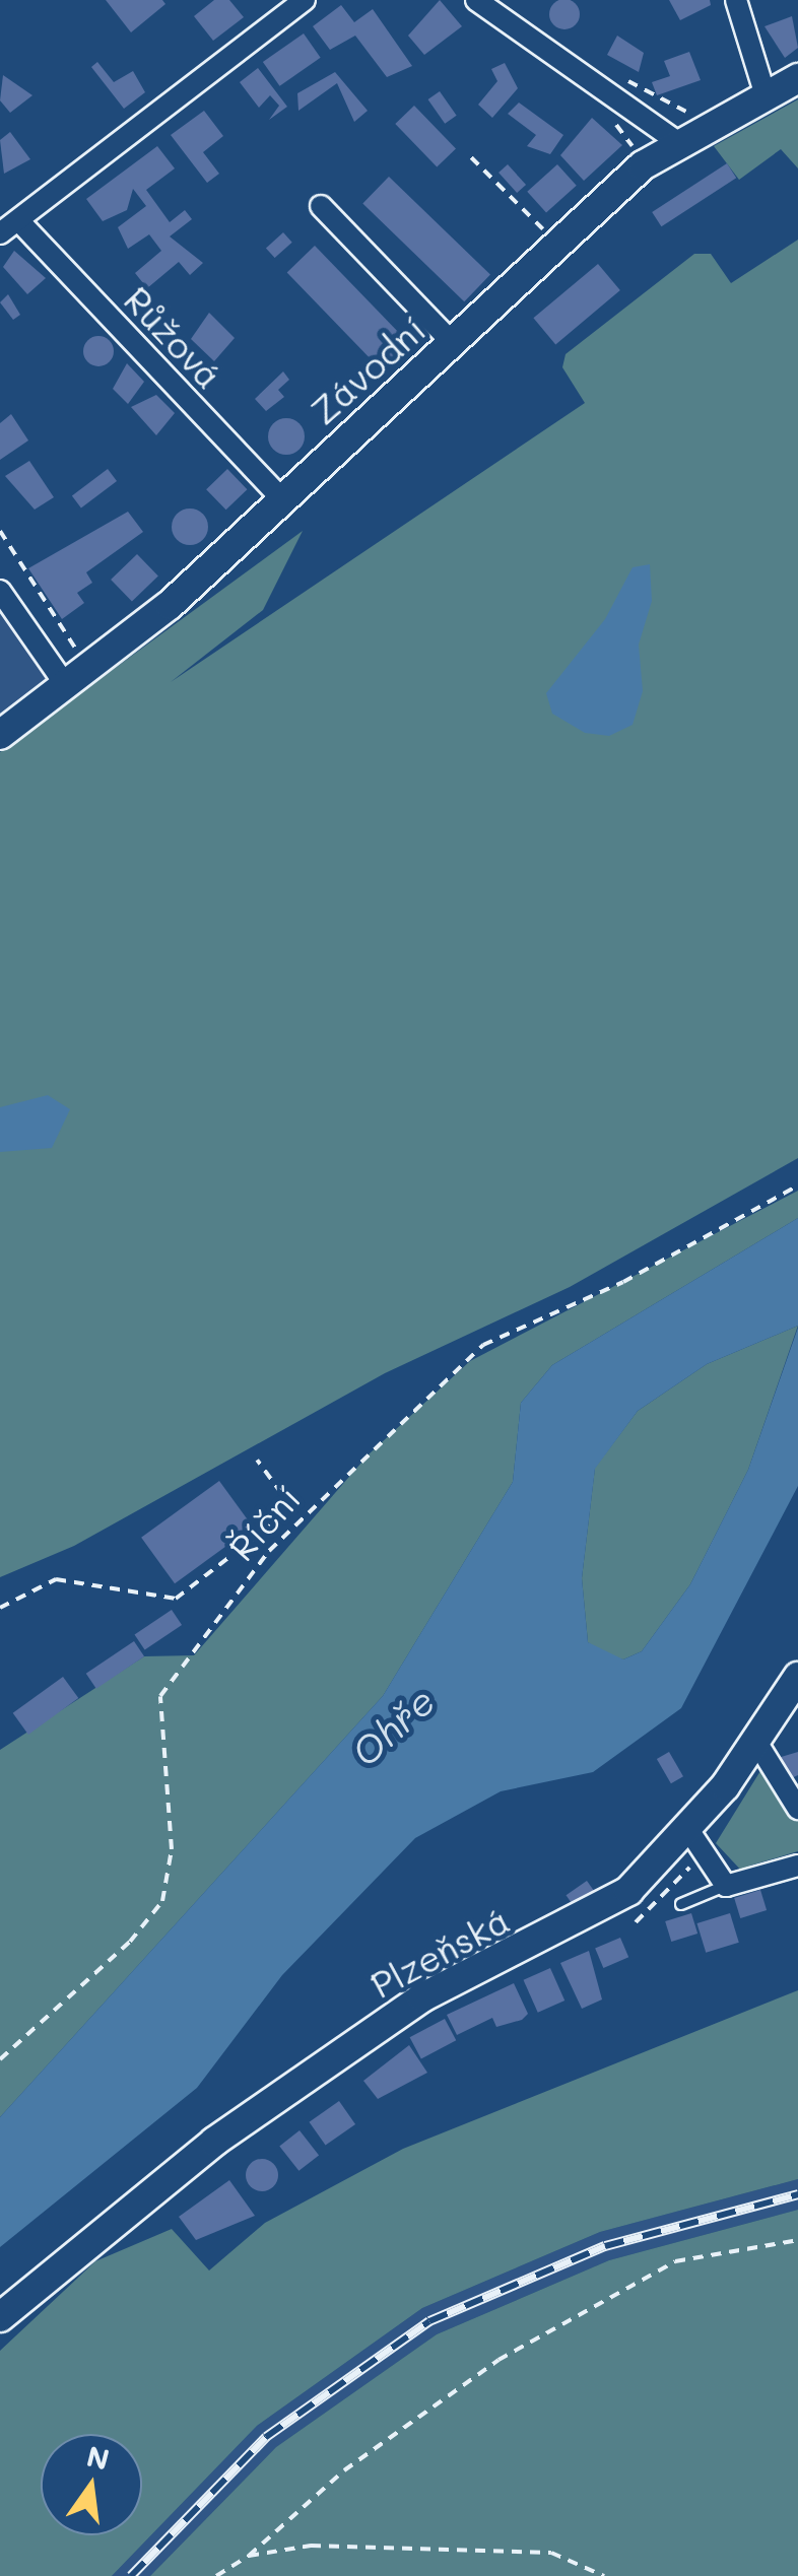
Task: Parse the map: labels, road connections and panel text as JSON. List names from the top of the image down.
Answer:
{
  "streets": {
    "street": ["Růžová", "Závodní", "Plzeňská"],
    "path": ["Říční"]
  },
  "crossings": [
    ["Růžová", "Závodní"]
  ],
  "water": ["Ohře"],
  "north": "top"
}
